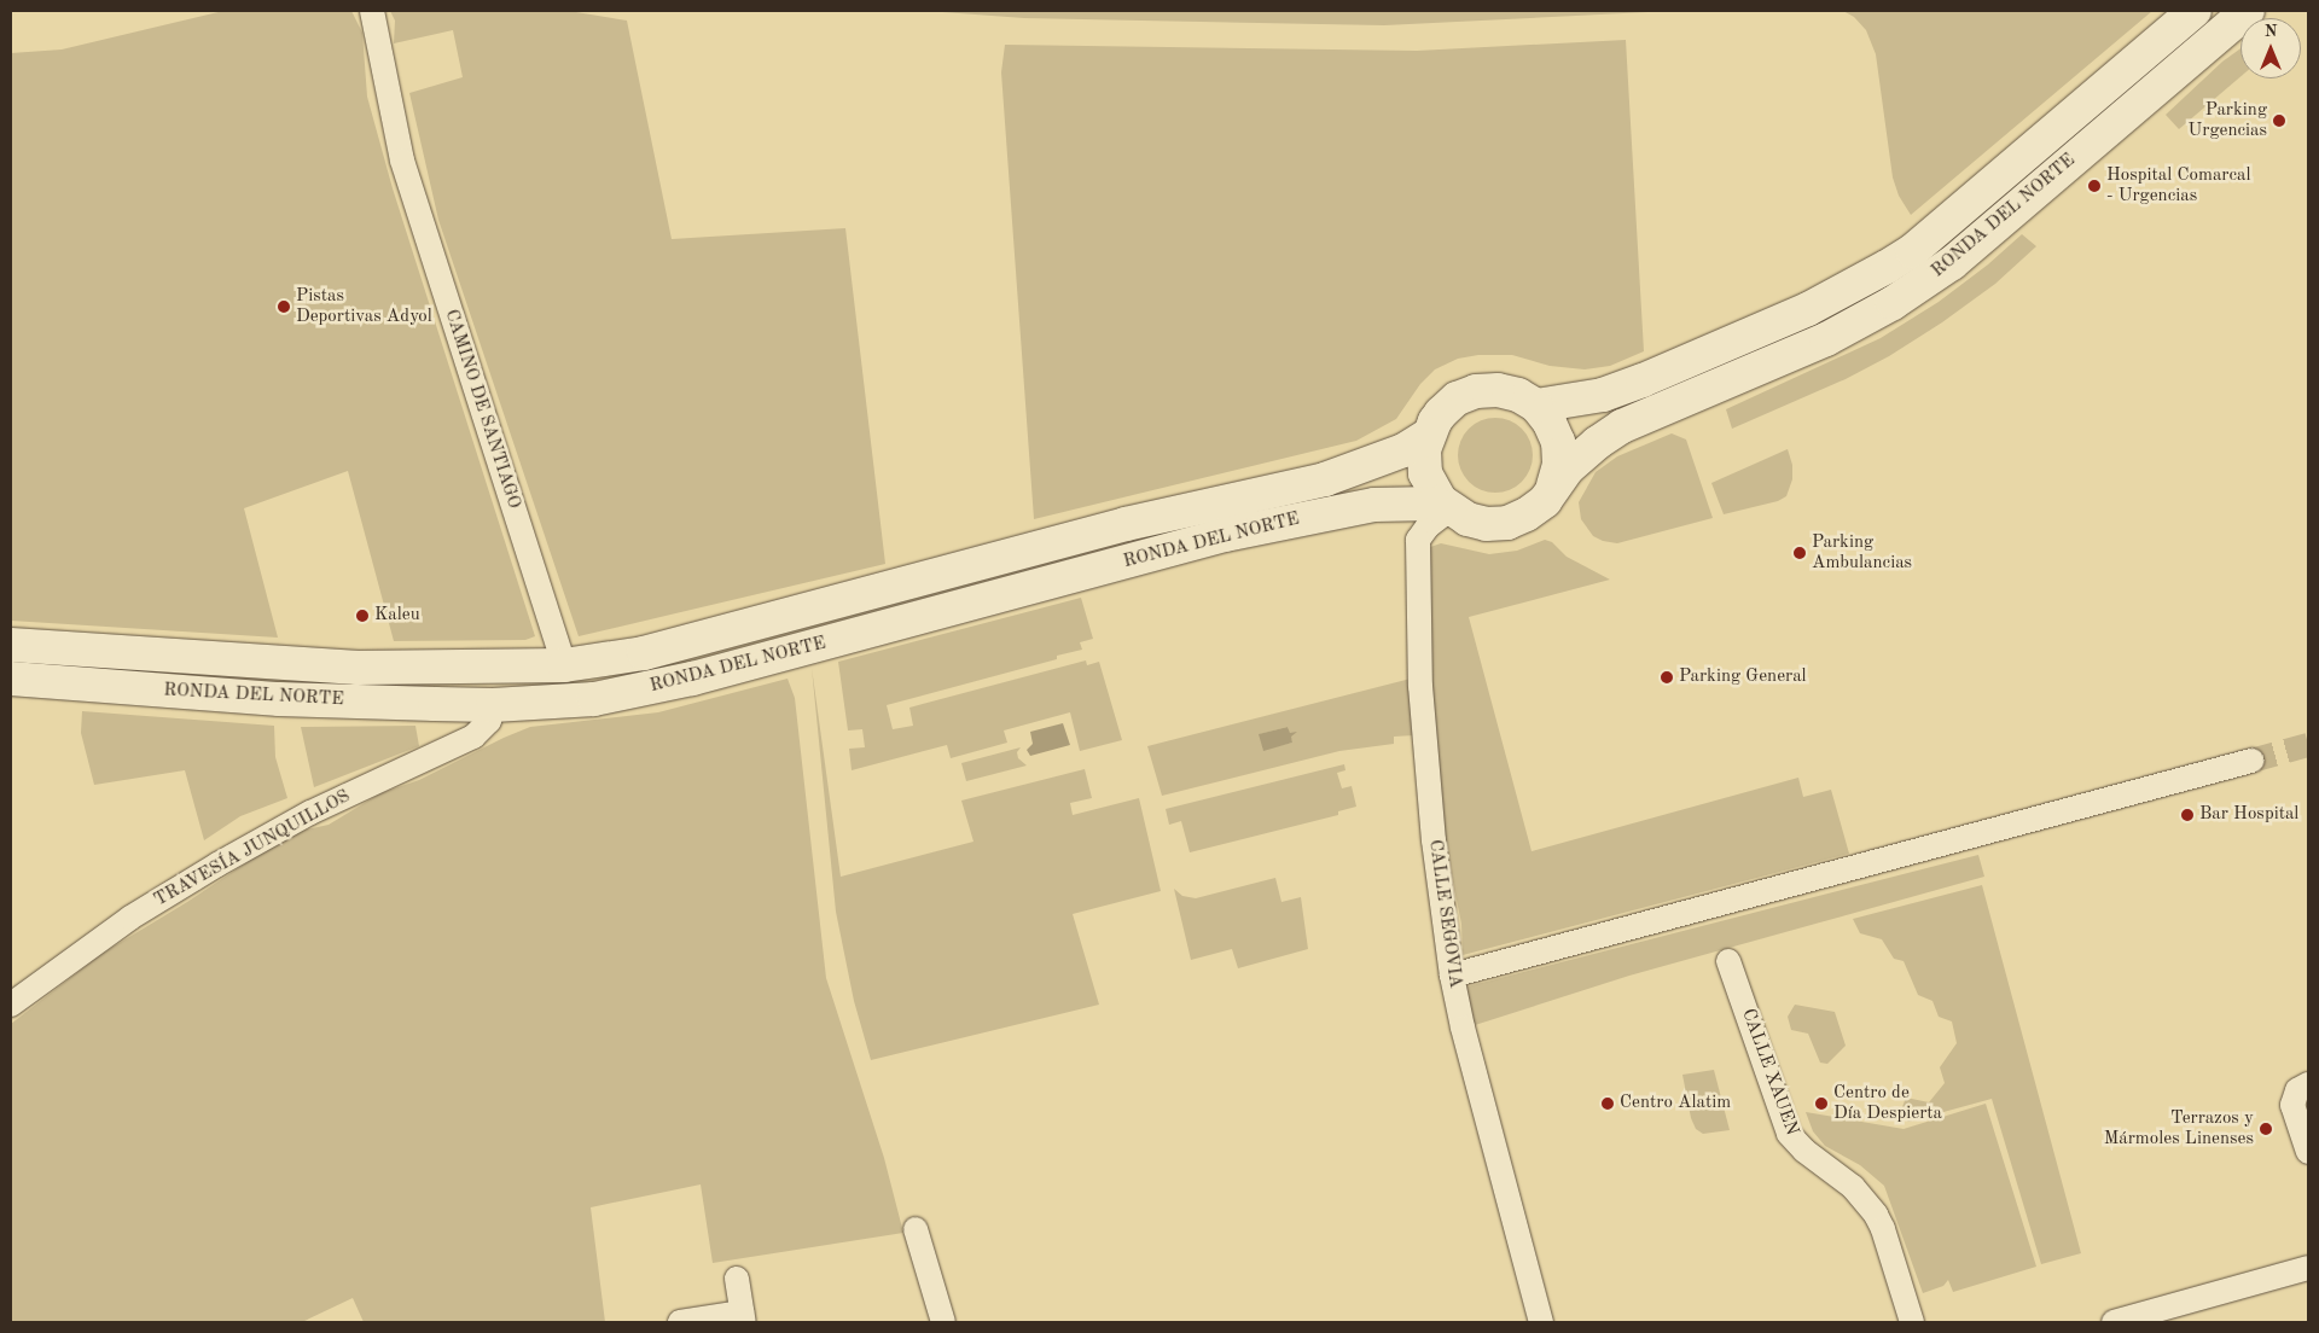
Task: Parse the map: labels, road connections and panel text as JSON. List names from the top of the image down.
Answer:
{
  "streets": {
    "main road": ["RONDA DEL NORTE"],
    "street": [
      "CAMINO DE SANTIAGO",
      "TRAVESÍA JUNQUILLOS",
      "CALLE SEGOVIA",
      "CALLE XAUEN"
    ]
  },
  "crossings": [
    ["RONDA DEL NORTE", "CAMINO DE SANTIAGO"],
    ["RONDA DEL NORTE", "TRAVESÍA JUNQUILLOS"],
    ["RONDA DEL NORTE", "CALLE SEGOVIA"]
  ],
  "places": [
    "Parking Urgencias",
    "Hospital Comarcal - Urgencias",
    "Pistas Deportivas Adyol",
    "Parking Ambulancias",
    "Kaleu",
    "Parking General",
    "Bar Hospital",
    "Centro Alatim",
    "Centro de Día Despierta",
    "Terrazos y Mármoles Linenses"
  ],
  "north": "top"
}
